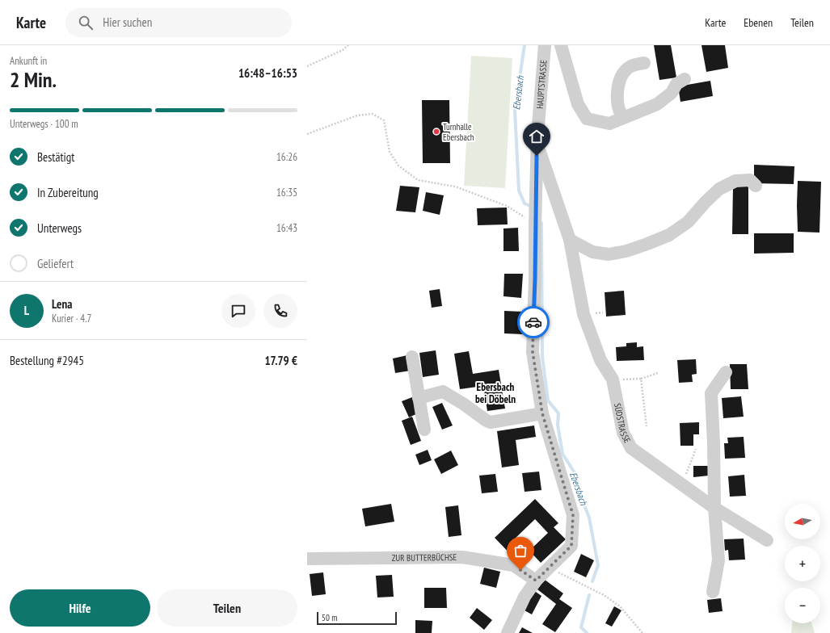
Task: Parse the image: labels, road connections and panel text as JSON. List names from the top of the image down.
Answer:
{
  "streets": {
    "street": ["HAUPTSTRASSE", "SÜDSTRASSE", "ZUR BUTTERBÜCHSE"]
  },
  "crossings": [
    ["HAUPTSTRASSE", "SÜDSTRASSE"],
    ["HAUPTSTRASSE", "ZUR BUTTERBÜCHSE"]
  ],
  "districts": ["Ebersbach bei Döbeln"],
  "water": ["Ebersbach"],
  "places": ["Turnhalle Ebersbach"],
  "scale_bar": "50 m",
  "north": "left",
  "page": {
    "header": "Karte",
    "search": "Hier suchen",
    "nav": ["Karte", "Ebenen", "Teilen"],
    "heading": ["2 Min.", "Ankunft in", "16:48–16:53"],
    "panel": [
      "Lena",
      "Kurier · 4.7",
      "Bestellung #2945",
      "17.79 €"
    ],
    "bar": "Unterwegs · 100 m",
    "list": [
      ["Bestätigt", "16:26"],
      ["In Zubereitung", "16:35"],
      ["Unterwegs", "16:43"],
      "Geliefert"
    ],
    "round": "L",
    "map_buttons": ["+", "−"],
    "buttons": ["Hilfe", "Teilen"],
    "scale": "50 m"
  }
}
